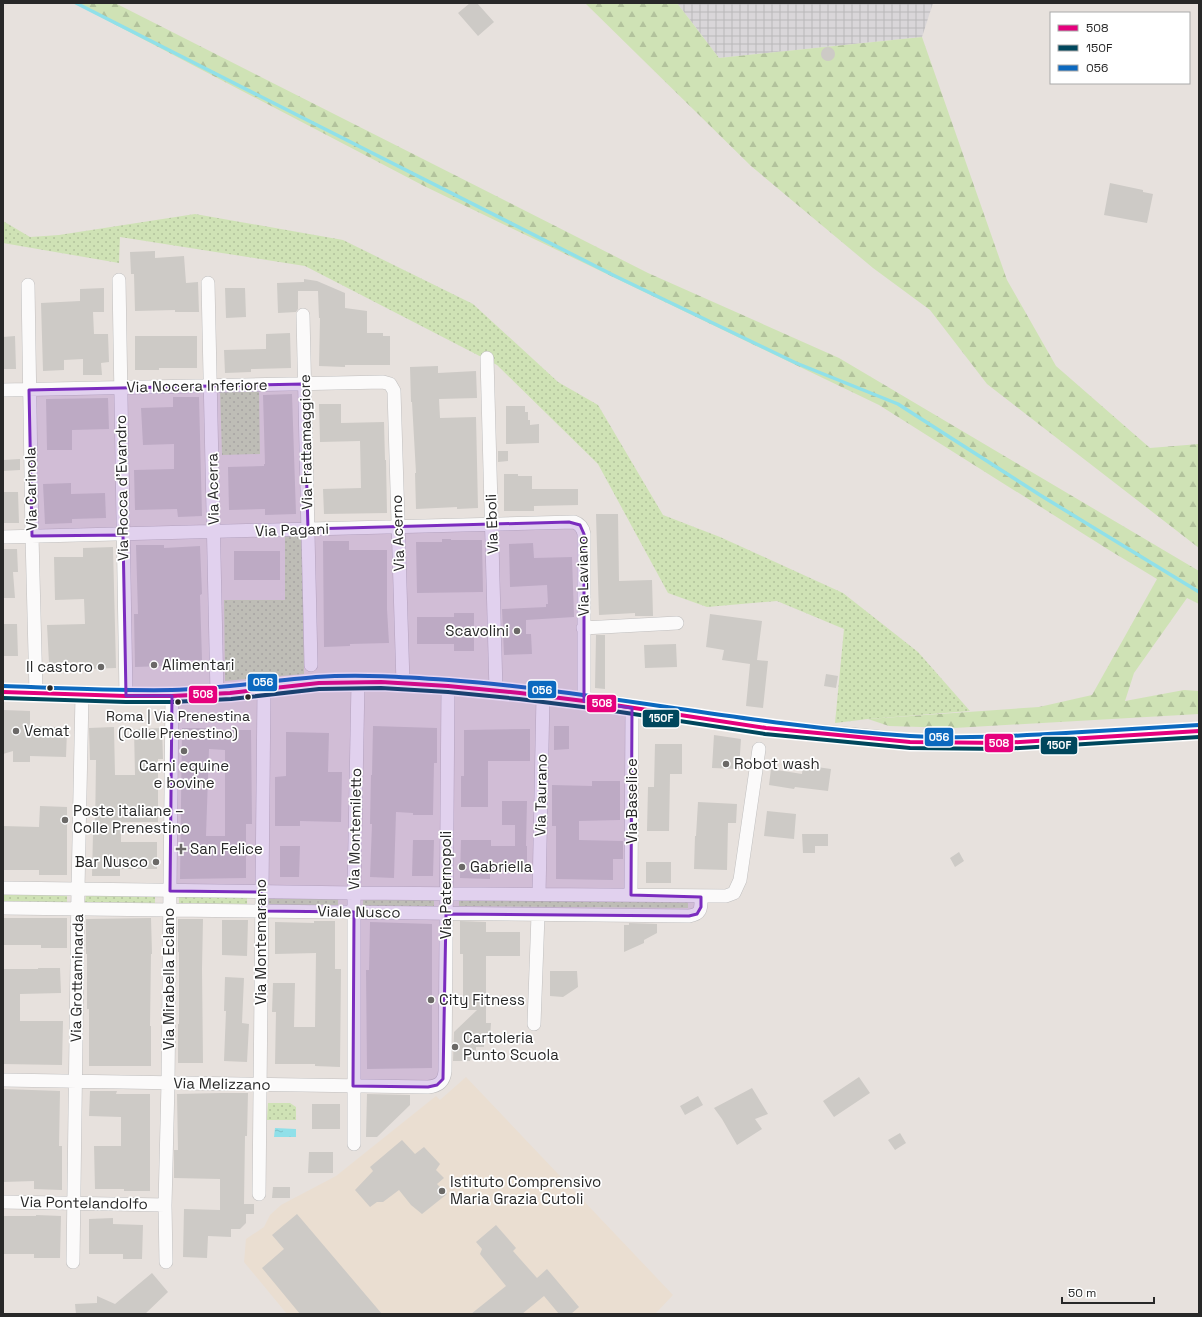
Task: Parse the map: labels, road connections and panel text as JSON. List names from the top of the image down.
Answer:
{
  "streets": {
    "street": [
      "Via Nocera Inferiore",
      "Via Frattamaggiore",
      "Via Rocca d'Evandro",
      "Via Carinola",
      "Via Acerra",
      "Via Eboli",
      "Via Pagani",
      "Via Acerno",
      "Via Laviano",
      "Via Taurano",
      "Via Baselice",
      "Via Montemiletto",
      "Via Paternopoli",
      "Viale Nusco",
      "Via Montemarano",
      "Via Grottaminarda",
      "Via Mirabella Eclano",
      "Via Melizzano",
      "Via Pontelandolfo"
    ]
  },
  "crossings": [
    ["Via Nocera Inferiore", "Via Frattamaggiore"],
    ["Via Nocera Inferiore", "Via Rocca d'Evandro"],
    ["Via Nocera Inferiore", "Via Carinola"],
    ["Via Nocera Inferiore", "Via Acerra"],
    ["Via Nocera Inferiore", "Via Acerno"],
    ["Via Frattamaggiore", "Via Pagani"],
    ["Via Rocca d'Evandro", "Via Pagani"],
    ["Via Carinola", "Via Pagani"],
    ["Via Acerra", "Via Pagani"],
    ["Via Eboli", "Via Pagani"],
    ["Via Pagani", "Via Acerno"],
    ["Via Pagani", "Via Laviano"],
    ["Via Taurano", "Viale Nusco"],
    ["Via Baselice", "Viale Nusco"],
    ["Via Montemiletto", "Viale Nusco"],
    ["Via Montemiletto", "Via Melizzano"],
    ["Via Paternopoli", "Viale Nusco"],
    ["Via Paternopoli", "Via Melizzano"],
    ["Viale Nusco", "Via Montemarano"],
    ["Viale Nusco", "Via Grottaminarda"],
    ["Viale Nusco", "Via Mirabella Eclano"],
    ["Via Montemarano", "Via Melizzano"],
    ["Via Grottaminarda", "Via Melizzano"],
    ["Via Grottaminarda", "Via Pontelandolfo"],
    ["Via Mirabella Eclano", "Via Melizzano"],
    ["Via Mirabella Eclano", "Via Pontelandolfo"]
  ],
  "places": {
    "other": [
      "Scavolini",
      "Alimentari",
      "Il castoro",
      "Roma | Via Prenestina (Colle Prenestino)",
      "Vemat",
      "Carni equine e bovine",
      "Robot wash",
      "Poste italiane – Colle Prenestino",
      "Bar Nusco",
      "Gabriella",
      "City Fitness",
      "Cartoleria Punto Scuola",
      "Istituto Comprensivo Maria Grazia Cutoli"
    ],
    "health": ["San Felice"]
  },
  "lines": ["transit line 056", "transit line 508", "transit line 150F"],
  "legend": ["508", "150F", "056"],
  "scale_bar": "50 m"
}
